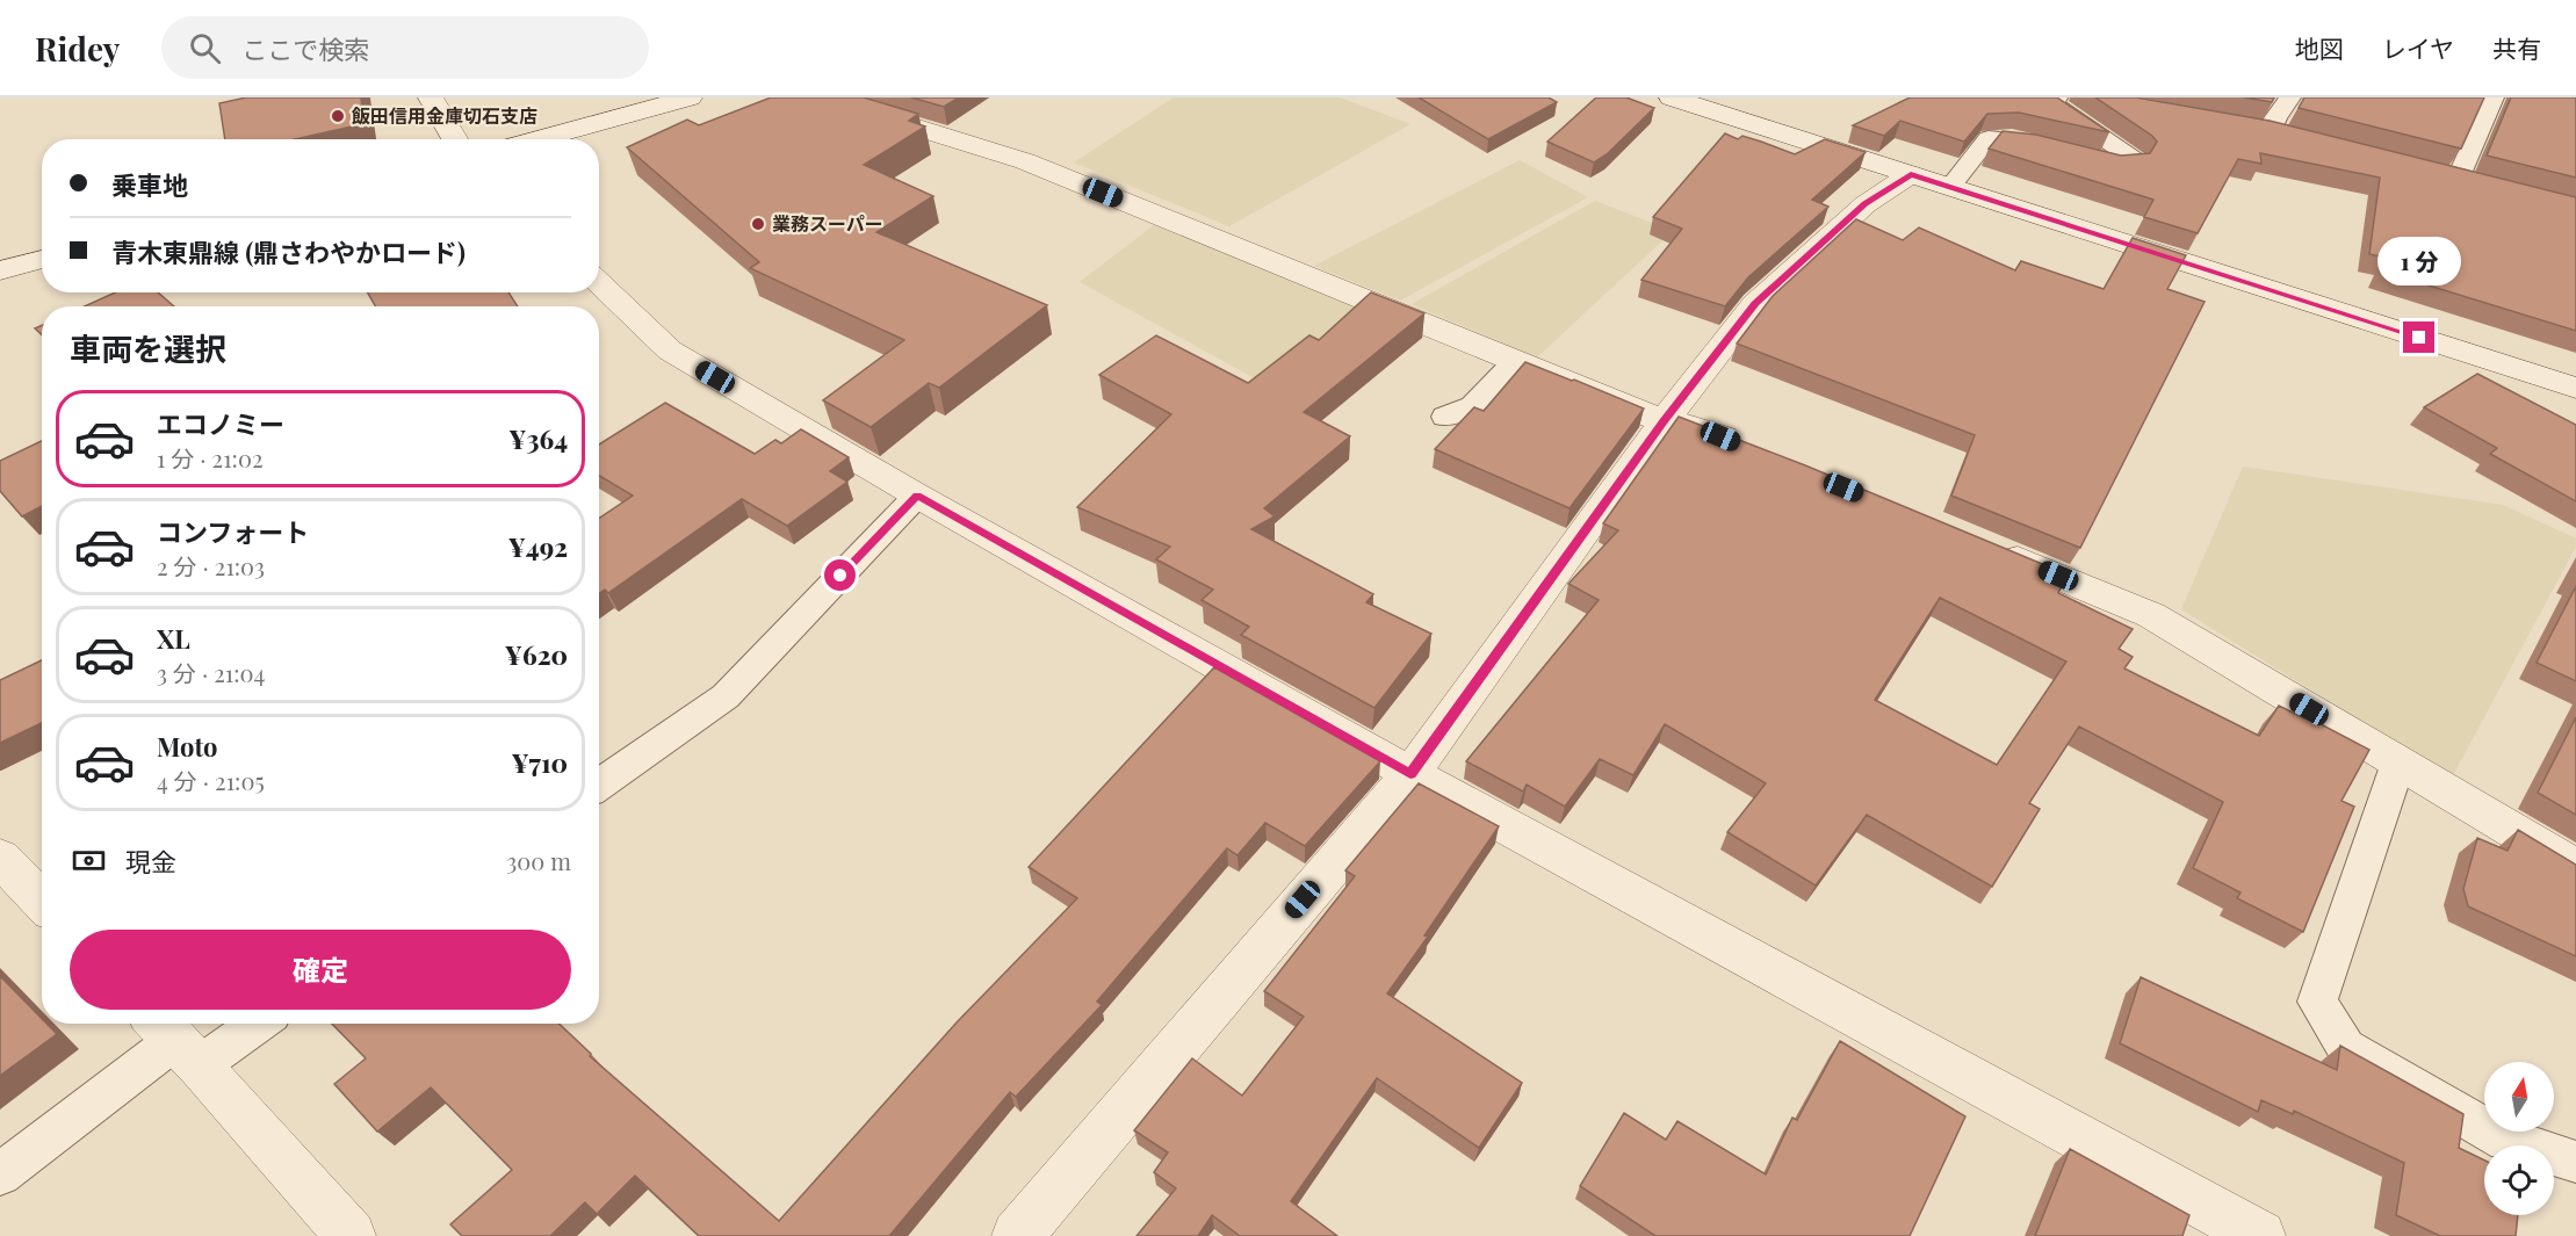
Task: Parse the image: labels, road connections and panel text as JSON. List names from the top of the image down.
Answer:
{
  "places": ["飯田信用金庫切石支店", "業務スーパー"],
  "north": "top",
  "page": {
    "header": "Ridey",
    "search": "ここで検索",
    "nav": ["地図", "レイヤ", "共有"],
    "banner": ["乗車地", "青木東鼎線 (鼎さわやかロード)"],
    "bubble": "1 分",
    "heading": "車両を選択",
    "list": [
      {
        "name": "エコノミー",
        "note": "1 分 · 21:02",
        "value": "¥364"
      },
      {
        "name": "コンフォート",
        "note": "2 分 · 21:03",
        "value": "¥492"
      },
      {
        "name": "XL",
        "note": "3 分 · 21:04",
        "value": "¥620"
      },
      {
        "name": "Moto",
        "note": "4 分 · 21:05",
        "value": "¥710"
      }
    ],
    "pay": ["現金", "300 m"],
    "buttons": "確定"
  }
}
